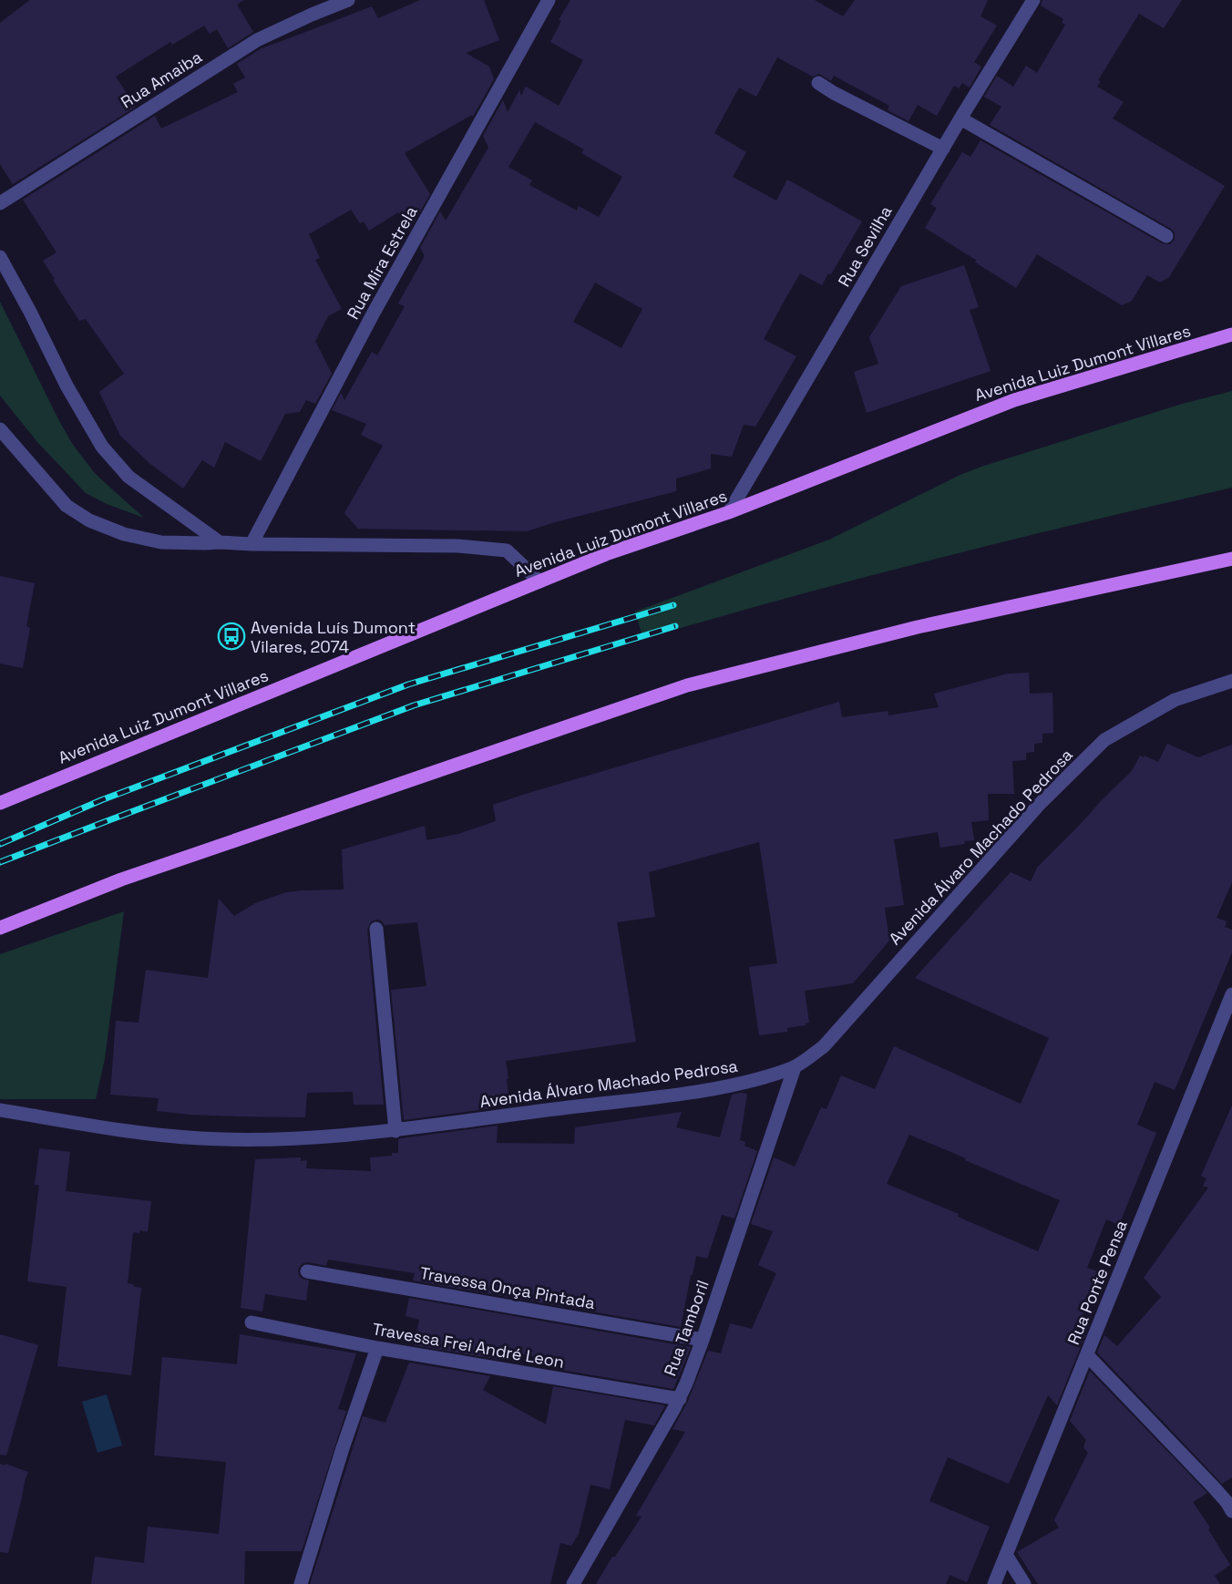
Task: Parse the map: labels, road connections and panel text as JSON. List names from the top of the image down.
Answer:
{
  "streets": {
    "main road": ["Avenida Luiz Dumont Villares"],
    "street": [
      "Rua Amaiba",
      "Rua Sevilha",
      "Rua Mira Estrela",
      "Avenida Álvaro Machado Pedrosa",
      "Rua Ponte Pensa",
      "Travessa Onça Pintada",
      "Rua Tamboril",
      "Travessa Frei André Leon"
    ]
  },
  "crossings": [
    ["Rua Sevilha", "Avenida Luiz Dumont Villares"],
    ["Avenida Álvaro Machado Pedrosa", "Rua Tamboril"],
    ["Travessa Onça Pintada", "Rua Tamboril"],
    ["Rua Tamboril", "Travessa Frei André Leon"]
  ],
  "places": {
    "bus stop": ["Avenida Luís Dumont Vilares, 2074"]
  }
}
